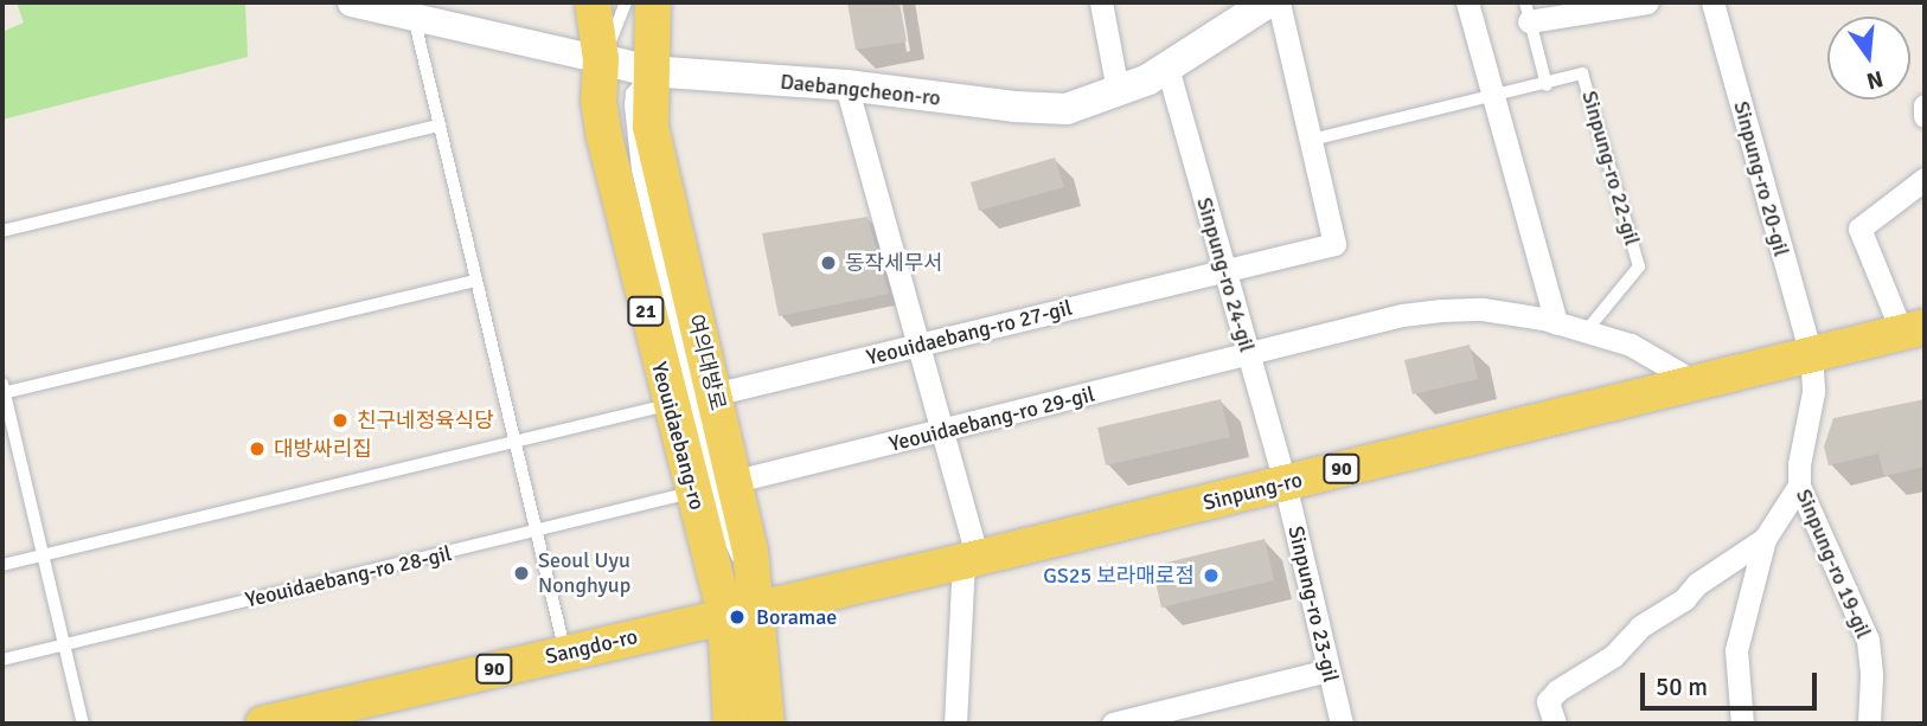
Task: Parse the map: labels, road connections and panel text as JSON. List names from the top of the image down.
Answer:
{
  "streets": {
    "main road": [
      "Daebangcheon-ro",
      "21",
      "여의대방로",
      "Yeouidaebang-ro",
      "90",
      "Sinpung-ro",
      "Sangdo-ro"
    ],
    "street": [
      "Sinpung-ro 20-gil",
      "Sinpung-ro 24-gil",
      "Yeouidaebang-ro 27-gil",
      "Yeouidaebang-ro 29-gil",
      "Sinpung-ro 19-gil",
      "Sinpung-ro 23-gil"
    ],
    "lane": ["Sinpung-ro 22-gil", "Yeouidaebang-ro 28-gil"]
  },
  "crossings": [
    ["Daebangcheon-ro", "Sinpung-ro 24-gil"],
    ["Daebangcheon-ro", "여의대방로"],
    ["Daebangcheon-ro", "Yeouidaebang-ro"],
    ["Sinpung-ro 20-gil", "Sinpung-ro"],
    ["Sinpung-ro 20-gil", "Sinpung-ro 19-gil"],
    ["Sinpung-ro 24-gil", "Yeouidaebang-ro 27-gil"],
    ["Sinpung-ro 24-gil", "Yeouidaebang-ro 29-gil"],
    ["Sinpung-ro 24-gil", "Sinpung-ro"],
    ["Sinpung-ro 24-gil", "Sinpung-ro 23-gil"],
    ["Yeouidaebang-ro 27-gil", "여의대방로"],
    ["여의대방로", "Yeouidaebang-ro 29-gil"],
    ["여의대방로", "Yeouidaebang-ro"],
    ["여의대방로", "Sinpung-ro"],
    ["여의대방로", "Sangdo-ro"],
    ["Yeouidaebang-ro", "Sinpung-ro"],
    ["Yeouidaebang-ro", "Yeouidaebang-ro 28-gil"],
    ["Yeouidaebang-ro", "Sangdo-ro"],
    ["Sinpung-ro", "Sinpung-ro 19-gil"],
    ["Sinpung-ro", "Sinpung-ro 23-gil"],
    ["Sinpung-ro", "Sangdo-ro"]
  ],
  "places": [
    "동작세무서",
    "친구네정육식당",
    "대방싸리집",
    "Seoul Uyu Nonghyup",
    "GS25 보라매로점",
    "Boramae"
  ],
  "scale_bar": "50 m",
  "north": "bottom"
}
